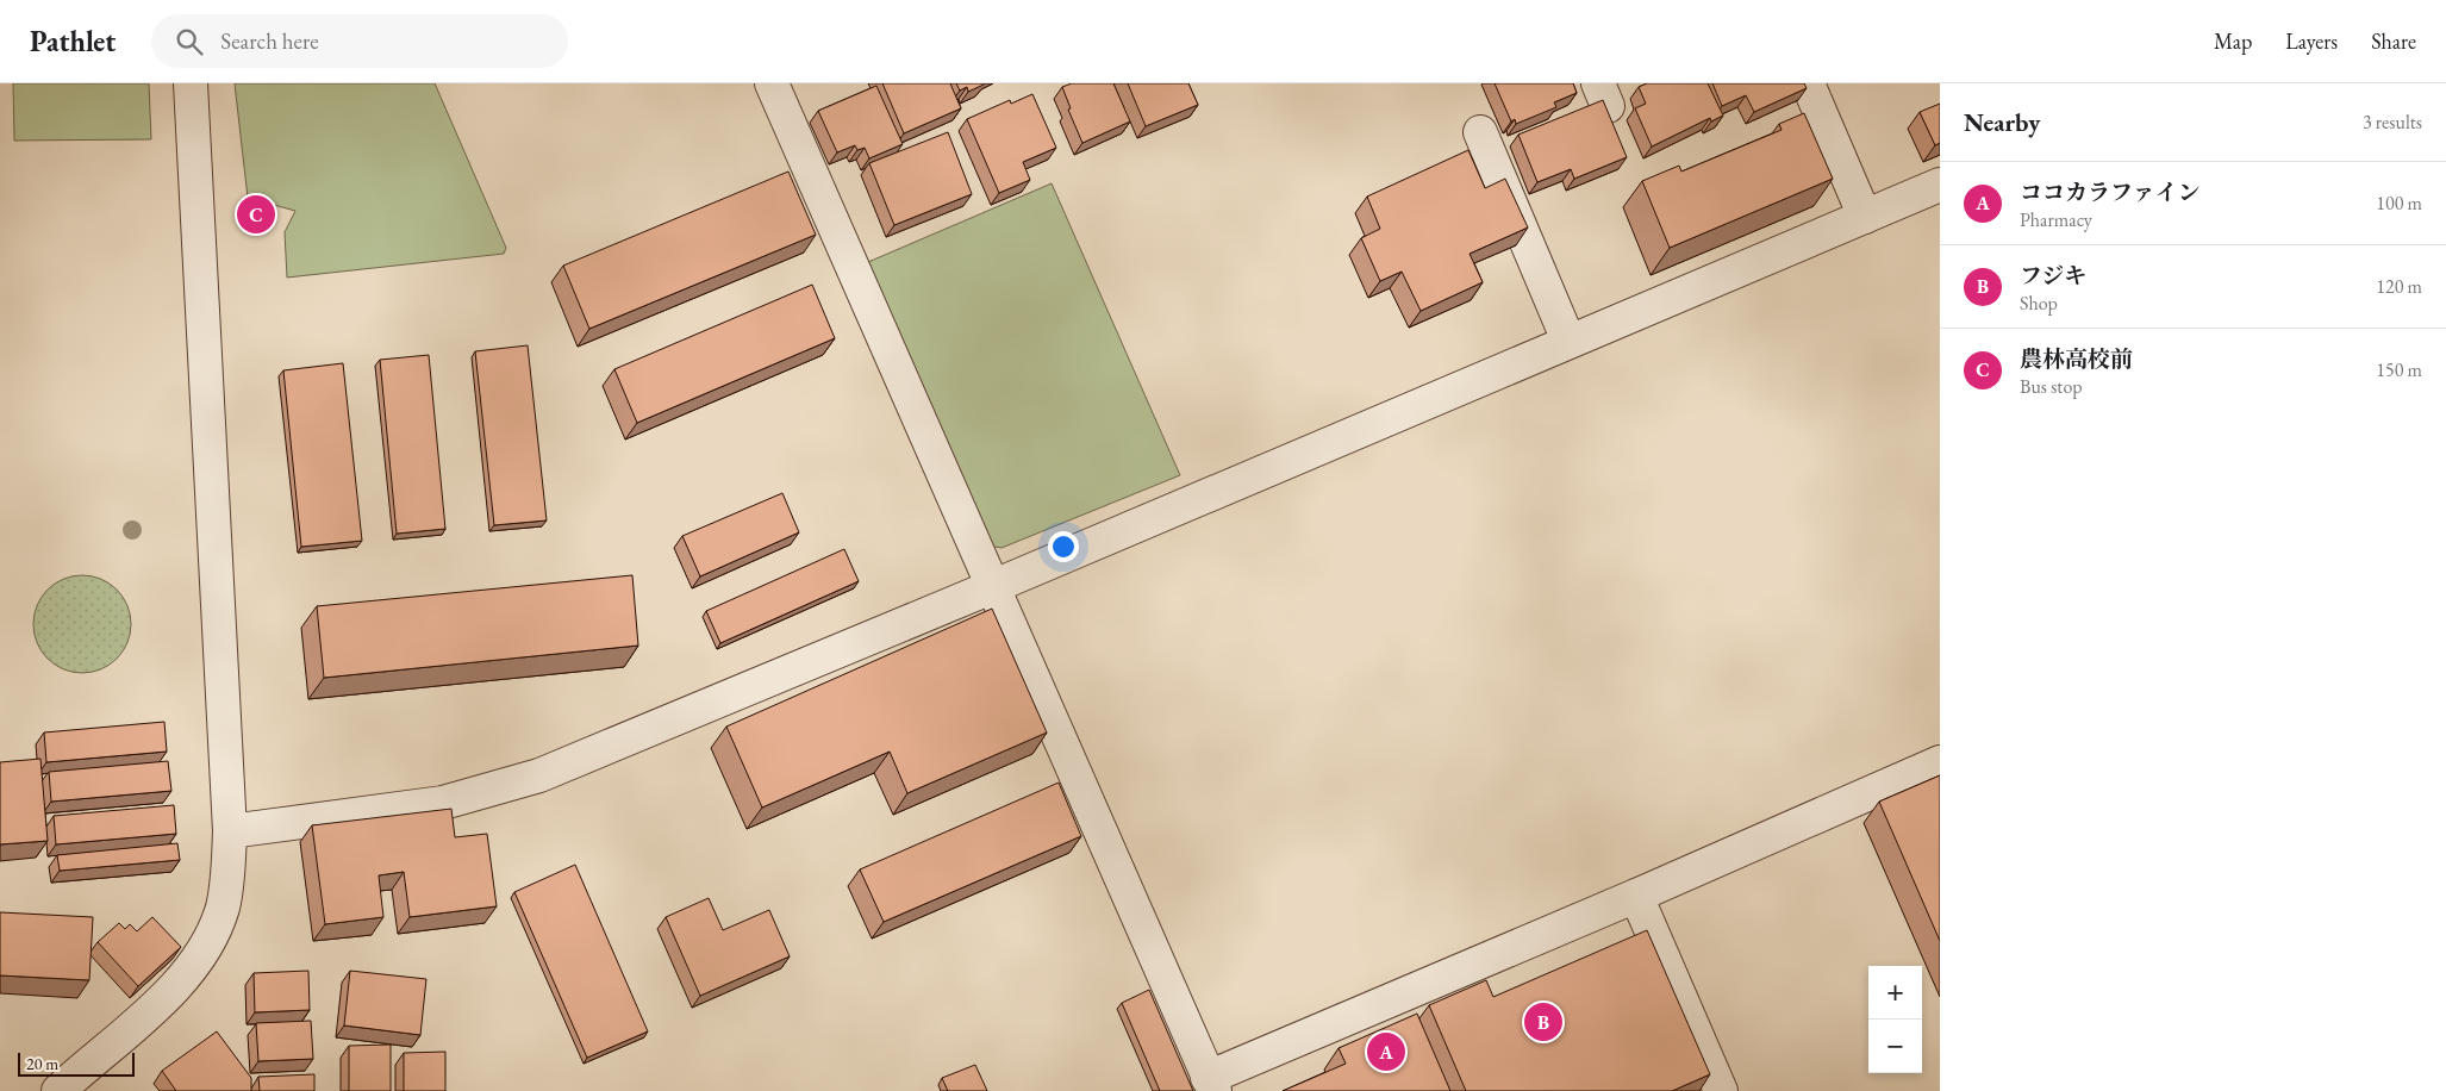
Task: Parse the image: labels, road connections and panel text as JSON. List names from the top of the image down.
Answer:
{
  "scale_bar": "20 m",
  "page": {
    "header": "Pathlet",
    "search": "Search here",
    "nav": ["Map", "Layers", "Share"],
    "heading": ["Nearby", "3 results"],
    "list": [
      {
        "mark": "A",
        "name": "ココカラファイン",
        "note": "Pharmacy",
        "value": "100 m"
      },
      {
        "mark": "B",
        "name": "フジキ",
        "note": "Shop",
        "value": "120 m"
      },
      {
        "mark": "C",
        "name": "農林高校前",
        "note": "Bus stop",
        "value": "150 m"
      }
    ],
    "pins": ["C", "B", "A"],
    "map_buttons": ["+", "−"],
    "scale": "20 m"
  }
}
